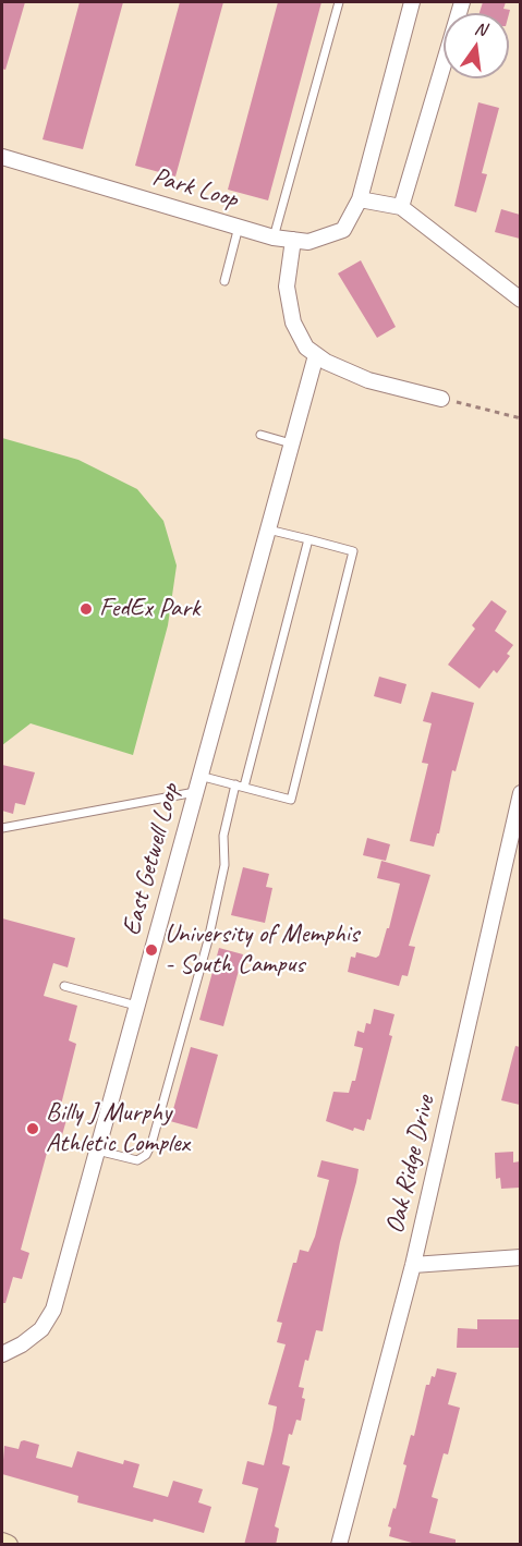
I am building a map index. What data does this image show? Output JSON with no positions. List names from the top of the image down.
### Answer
{
  "streets": {
    "street": ["Park Loop", "East Getwell Loop", "Oak Ridge Drive"]
  },
  "places": ["FedEx Park", "University of Memphis - South Campus", "Billy J Murphy Athletic Complex"],
  "north": "top"
}
